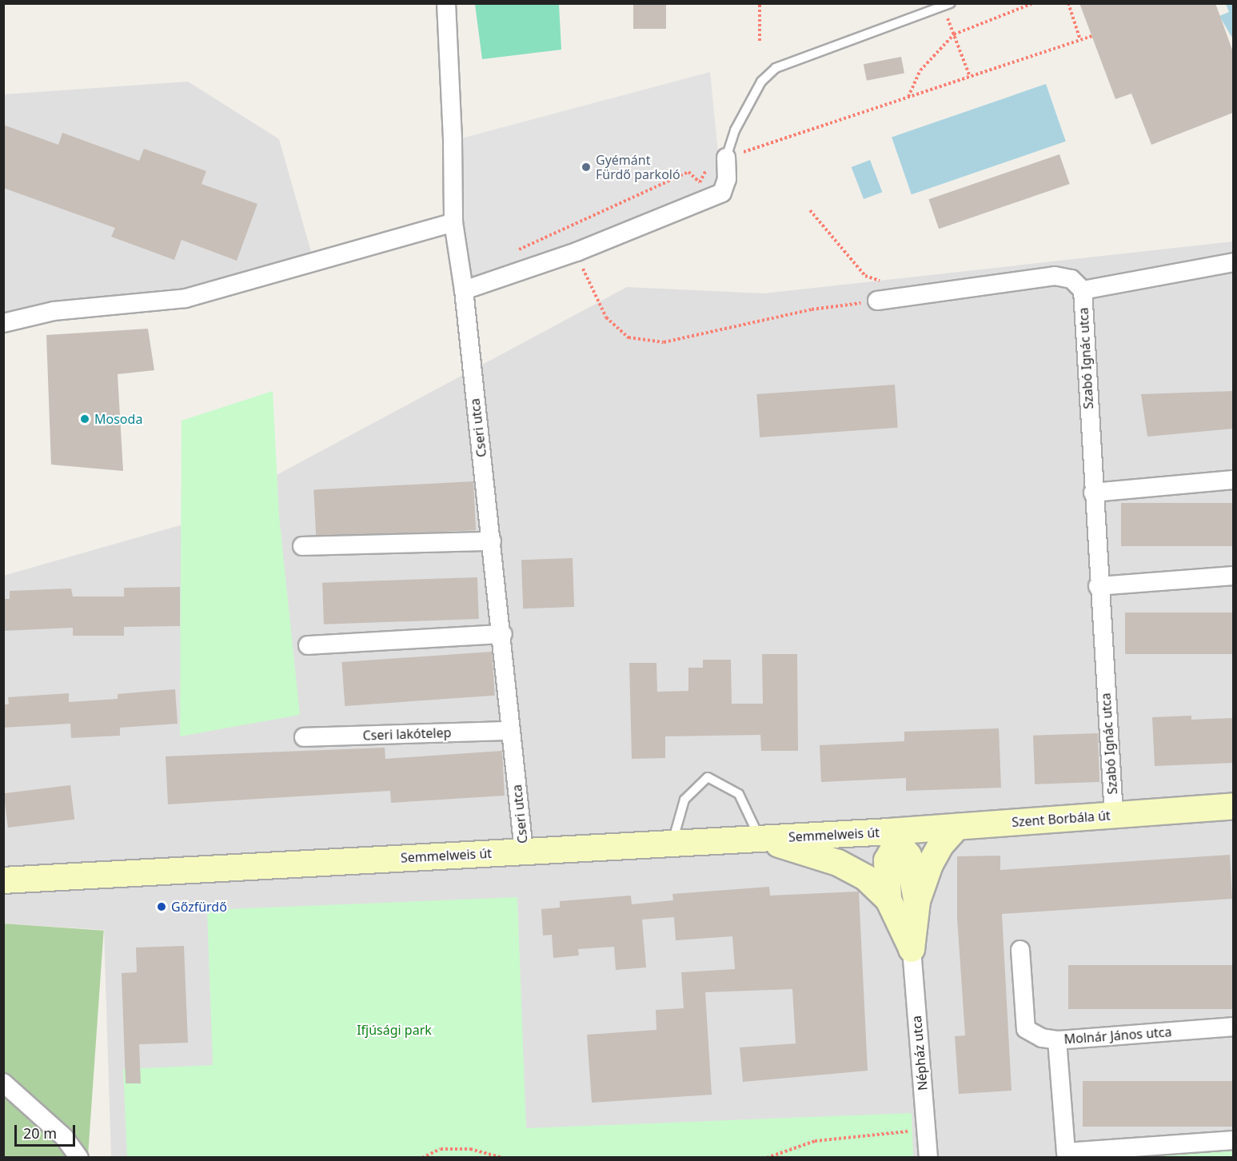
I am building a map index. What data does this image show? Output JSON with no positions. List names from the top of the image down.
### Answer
{
  "streets": {
    "street": [
      "Szabó Ignác utca",
      "Cseri utca",
      "Cseri lakótelep",
      "Szent Borbála út",
      "Semmelweis út",
      "Molnár János utca",
      "Népház utca"
    ]
  },
  "crossings": [
    ["Szabó Ignác utca", "Szent Borbála út"],
    ["Cseri utca", "Cseri lakótelep"],
    ["Cseri utca", "Semmelweis út"],
    ["Szent Borbála út", "Semmelweis út"]
  ],
  "parks": ["Ifjúsági park"],
  "places": ["Gyémánt Fürdő parkoló", "Mosoda", "Gőzfürdő"],
  "scale_bar": "20 m"
}
